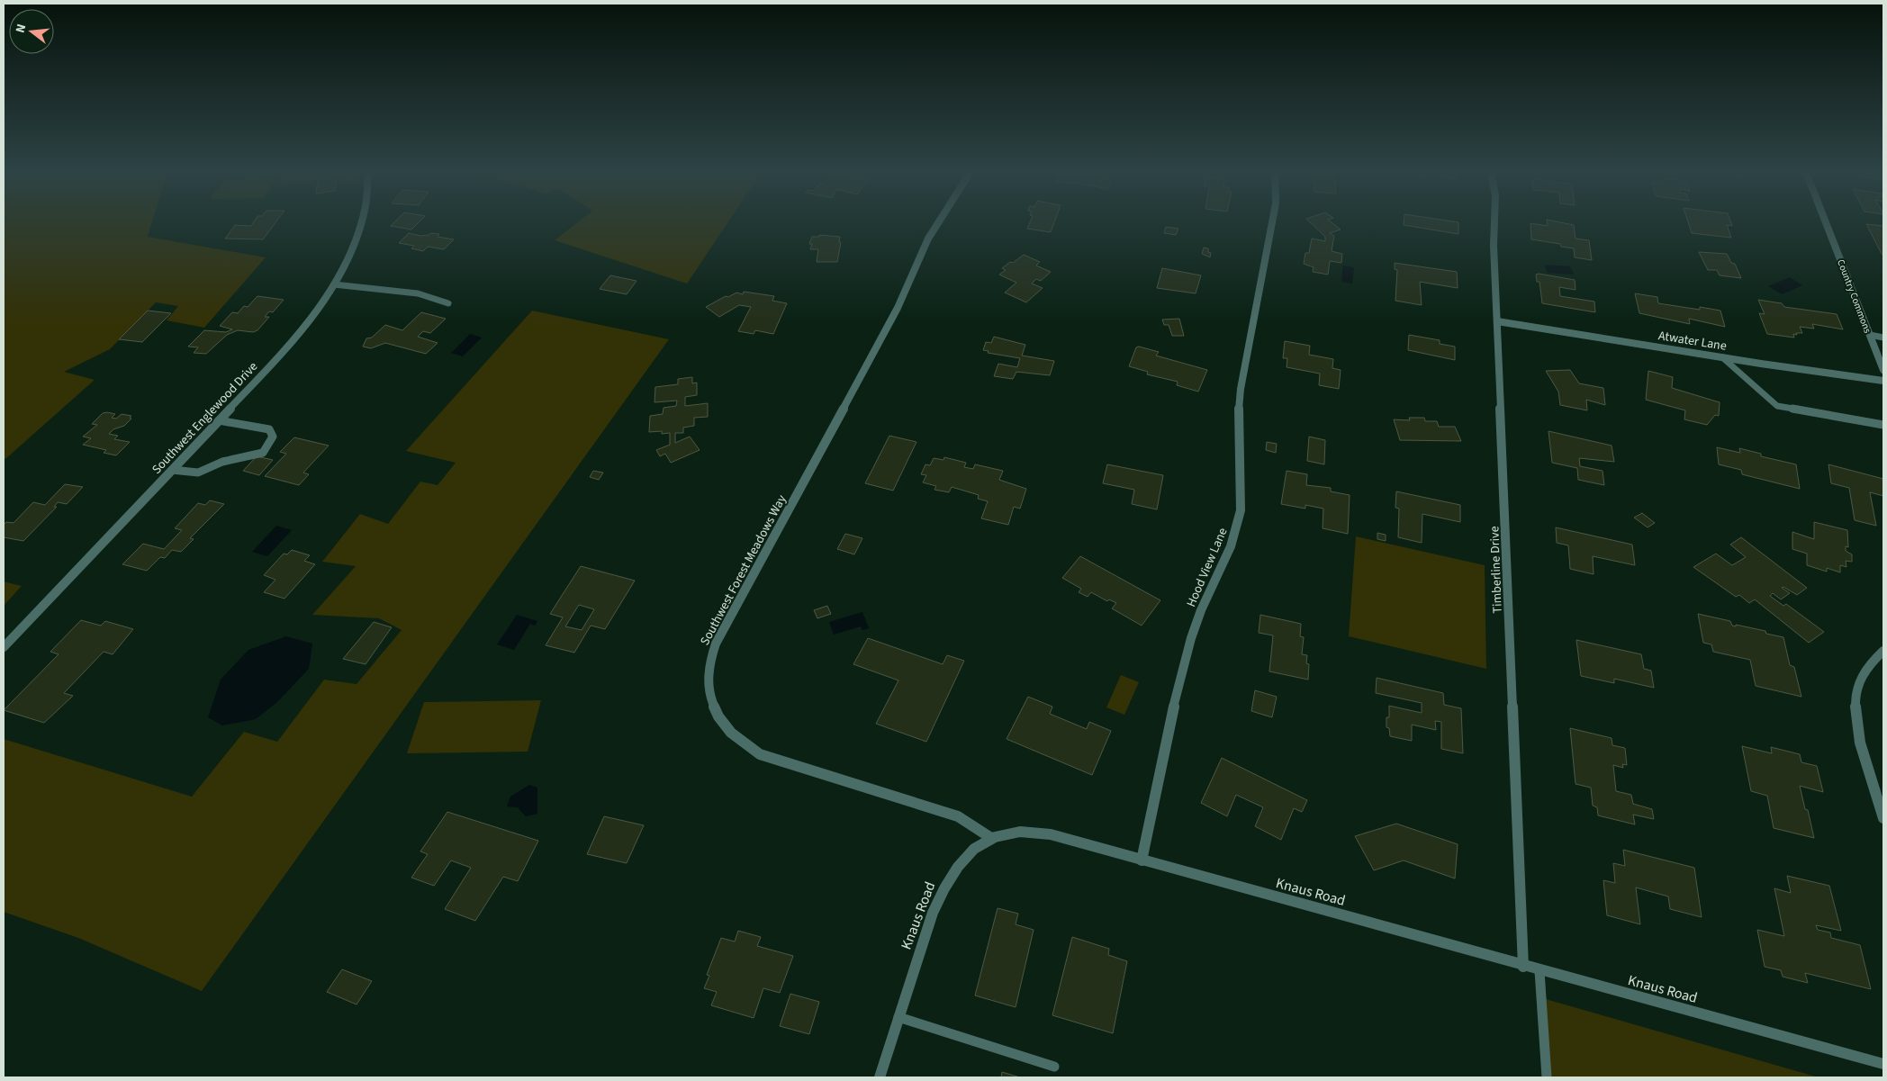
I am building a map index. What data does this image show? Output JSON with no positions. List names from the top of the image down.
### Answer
{
  "streets": {
    "street": [
      "Country Commons",
      "Atwater Lane",
      "Southwest Englewood Drive",
      "Hood View Lane",
      "Southwest Forest Meadows Way",
      "Timberline Drive",
      "Knaus Road"
    ]
  },
  "crossings": [
    ["Atwater Lane", "Timberline Drive"],
    ["Hood View Lane", "Knaus Road"],
    ["Southwest Forest Meadows Way", "Knaus Road"],
    ["Timberline Drive", "Knaus Road"]
  ],
  "north": "left"
}
